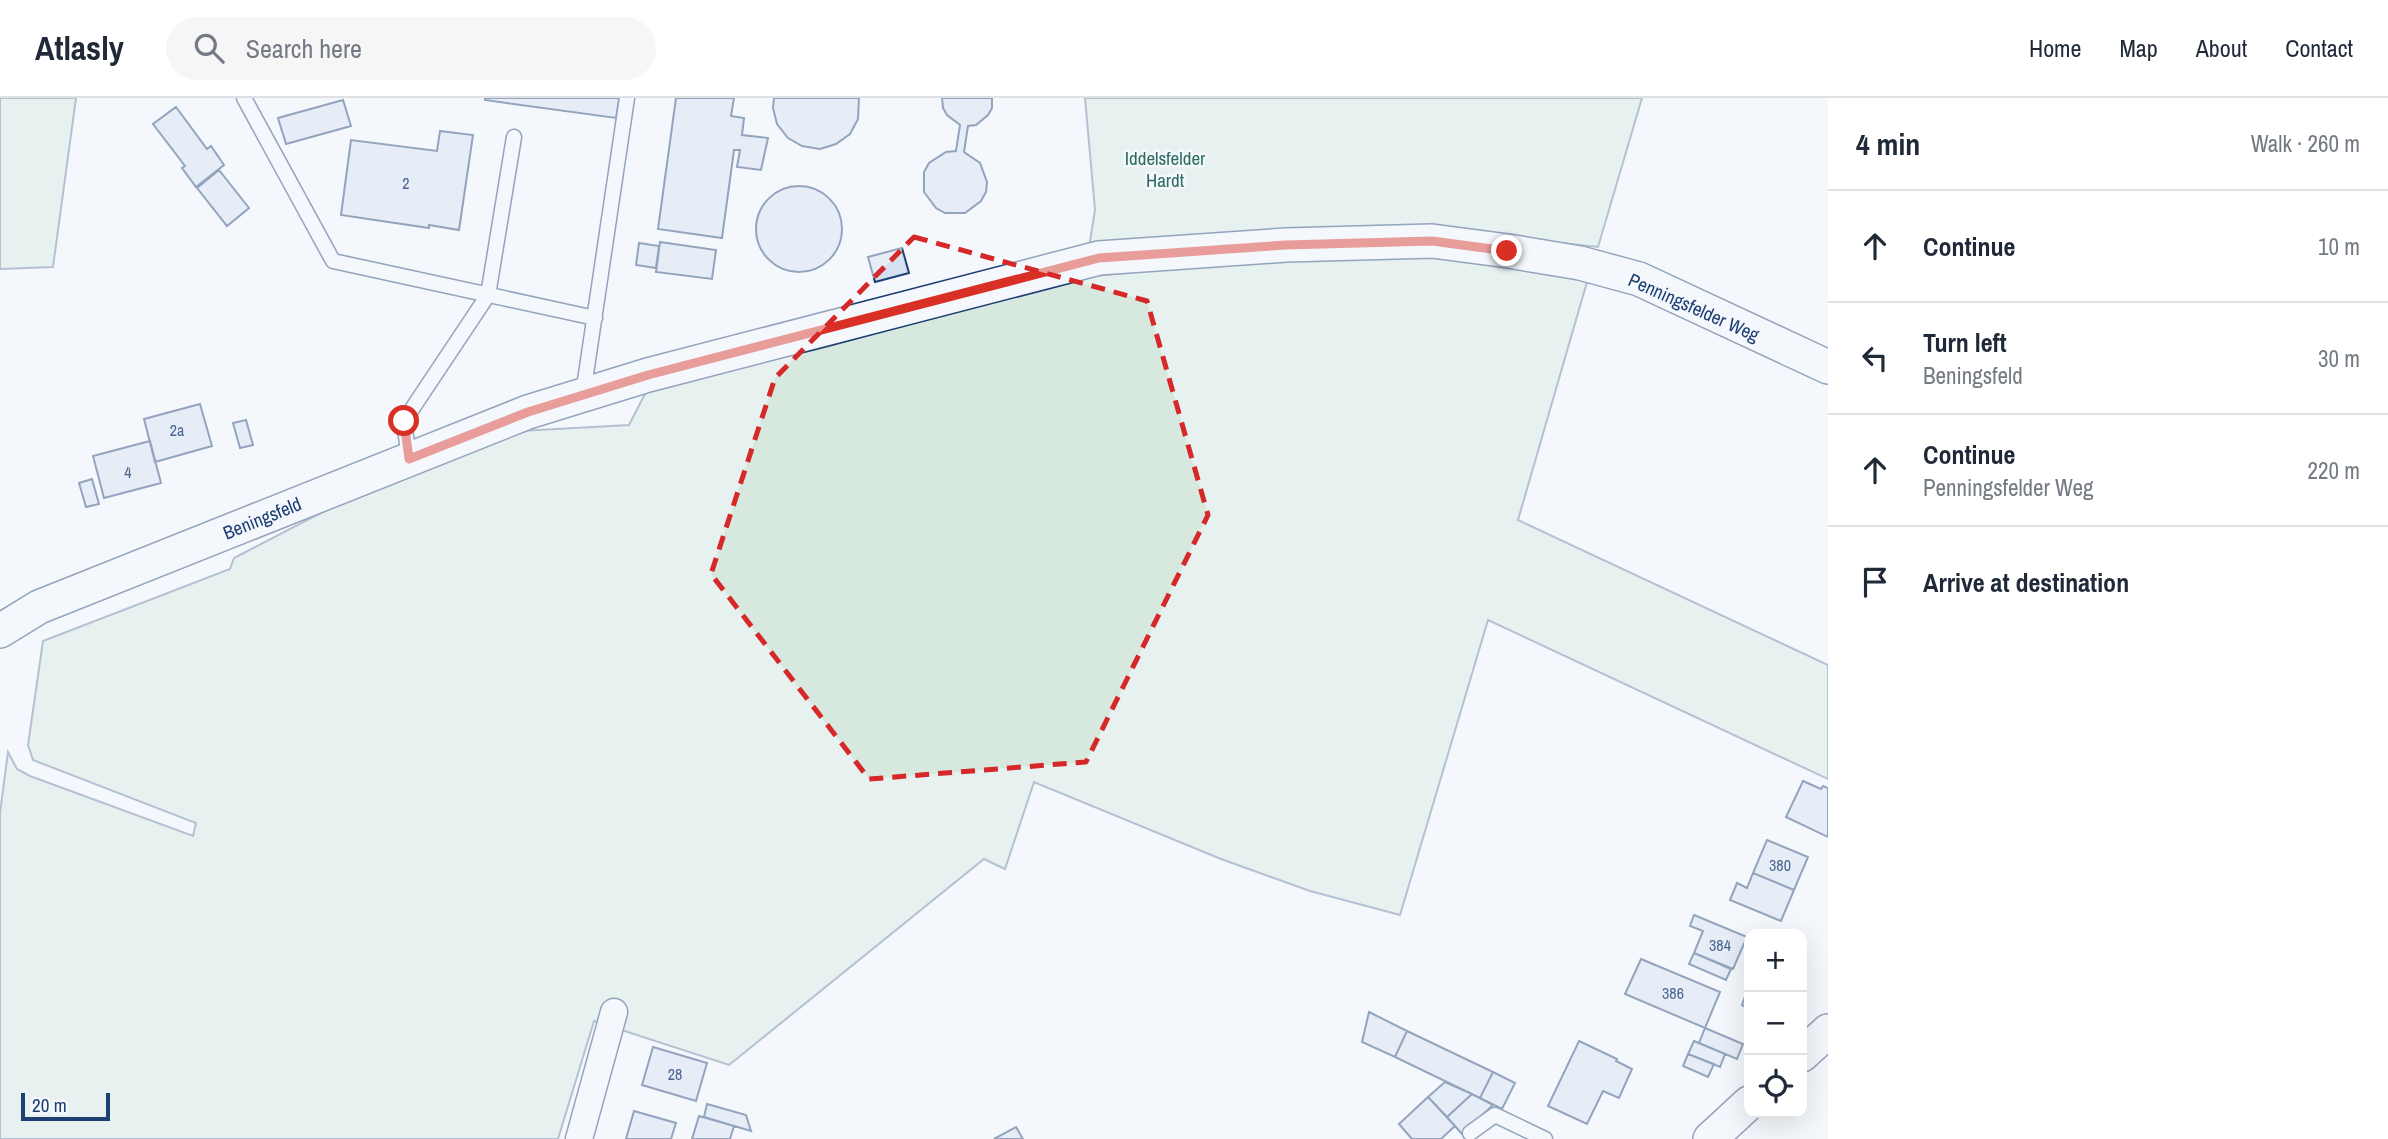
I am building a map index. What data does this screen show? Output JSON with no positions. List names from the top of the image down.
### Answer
{
  "streets": {
    "street": ["Penningsfelder Weg", "Beningsfeld"]
  },
  "crossings": [
    ["Penningsfelder Weg", "Beningsfeld"]
  ],
  "parks": ["Iddelsfelder Hardt"],
  "house_numbers": [
    "2",
    "2a",
    "4",
    "380",
    "384",
    "386",
    "28"
  ],
  "scale_bar": "20 m",
  "page": {
    "header": "Atlasly",
    "search": "Search here",
    "nav": [
      "Home",
      "Map",
      "About",
      "Contact"
    ],
    "heading": ["4 min", "Walk · 260 m"],
    "list": [
      ["Continue", "10 m"],
      ["Turn left", "Beningsfeld", "30 m"],
      ["Continue", "Penningsfelder Weg", "220 m"],
      "Arrive at destination"
    ],
    "map_buttons": ["+", "−"],
    "scale": "20 m"
  }
}
